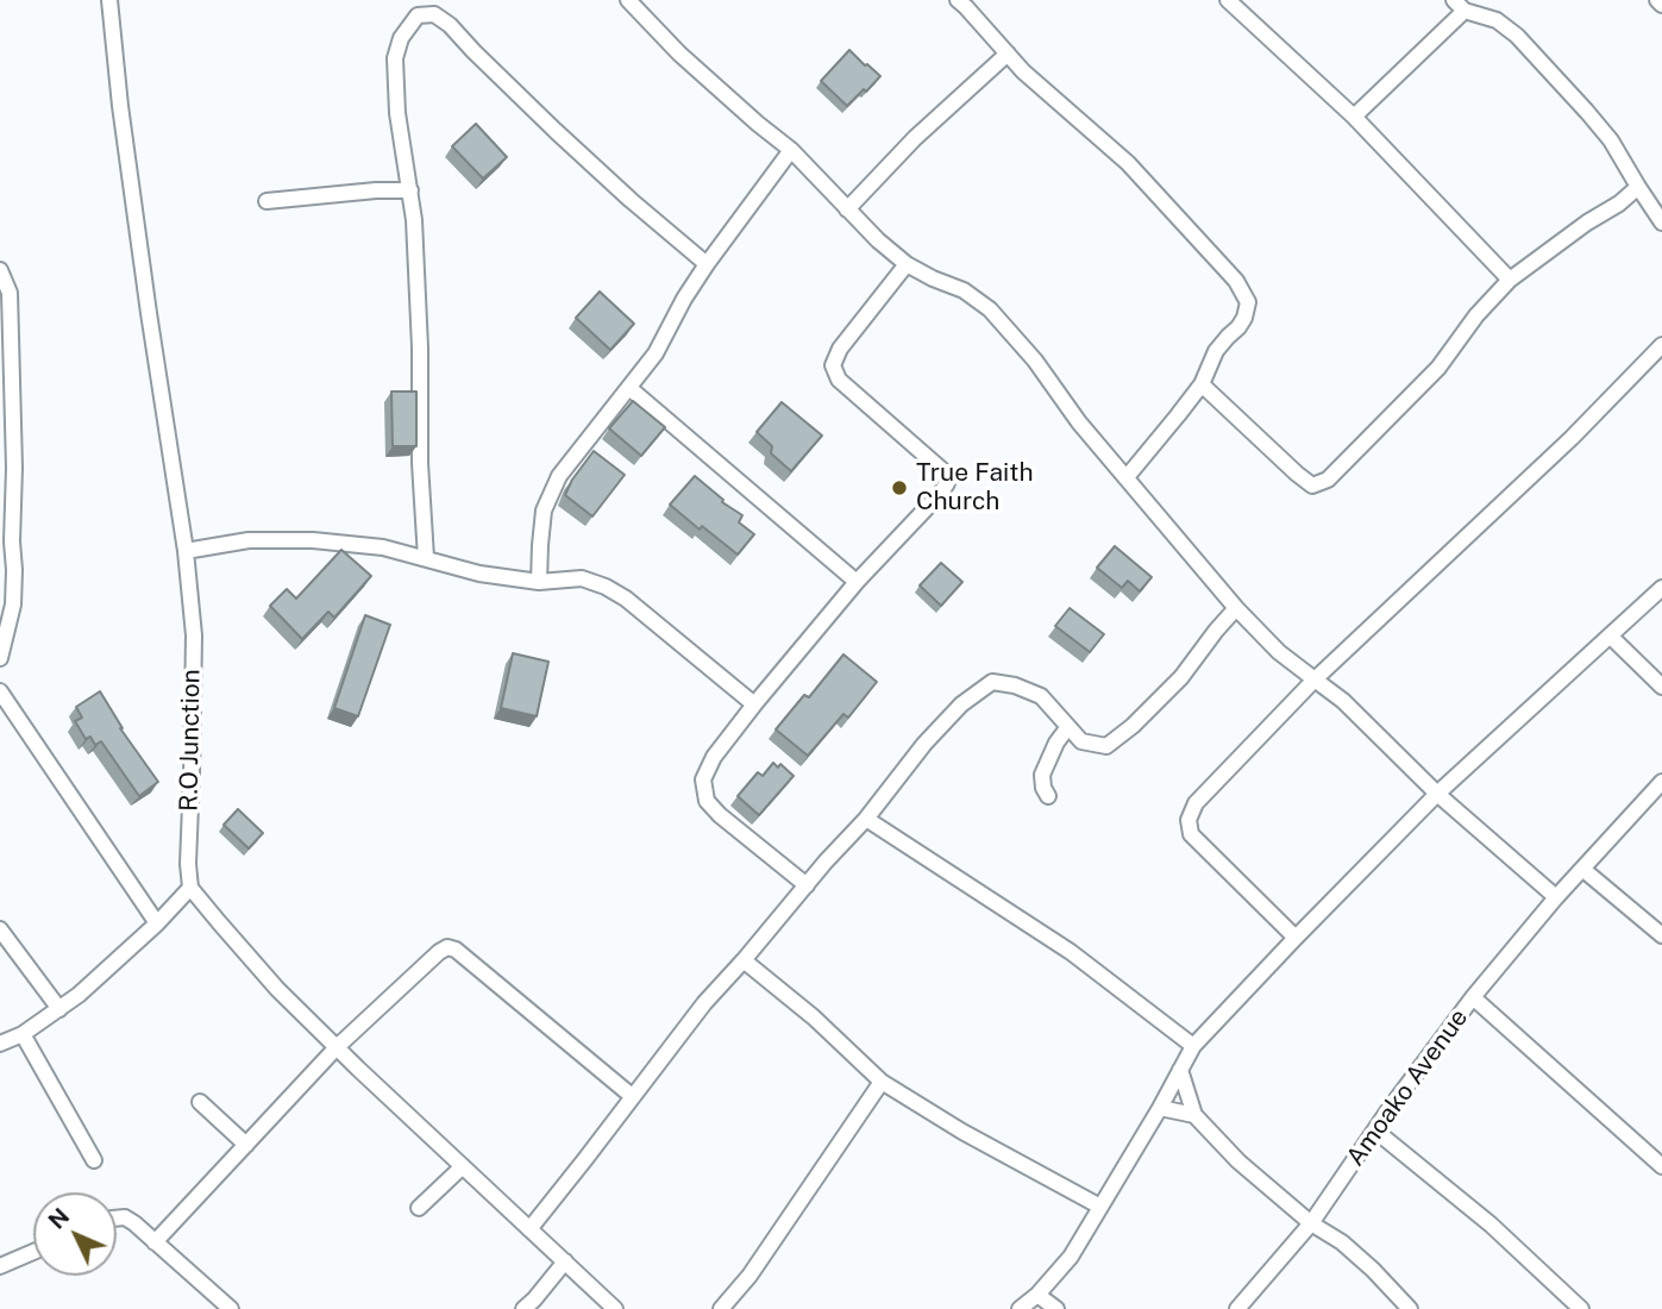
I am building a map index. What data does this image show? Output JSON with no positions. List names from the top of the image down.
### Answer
{
  "streets": {
    "street": ["R.O Junction", "Amoako Avenue"]
  },
  "places": ["True Faith Church"],
  "north": "top left"
}
